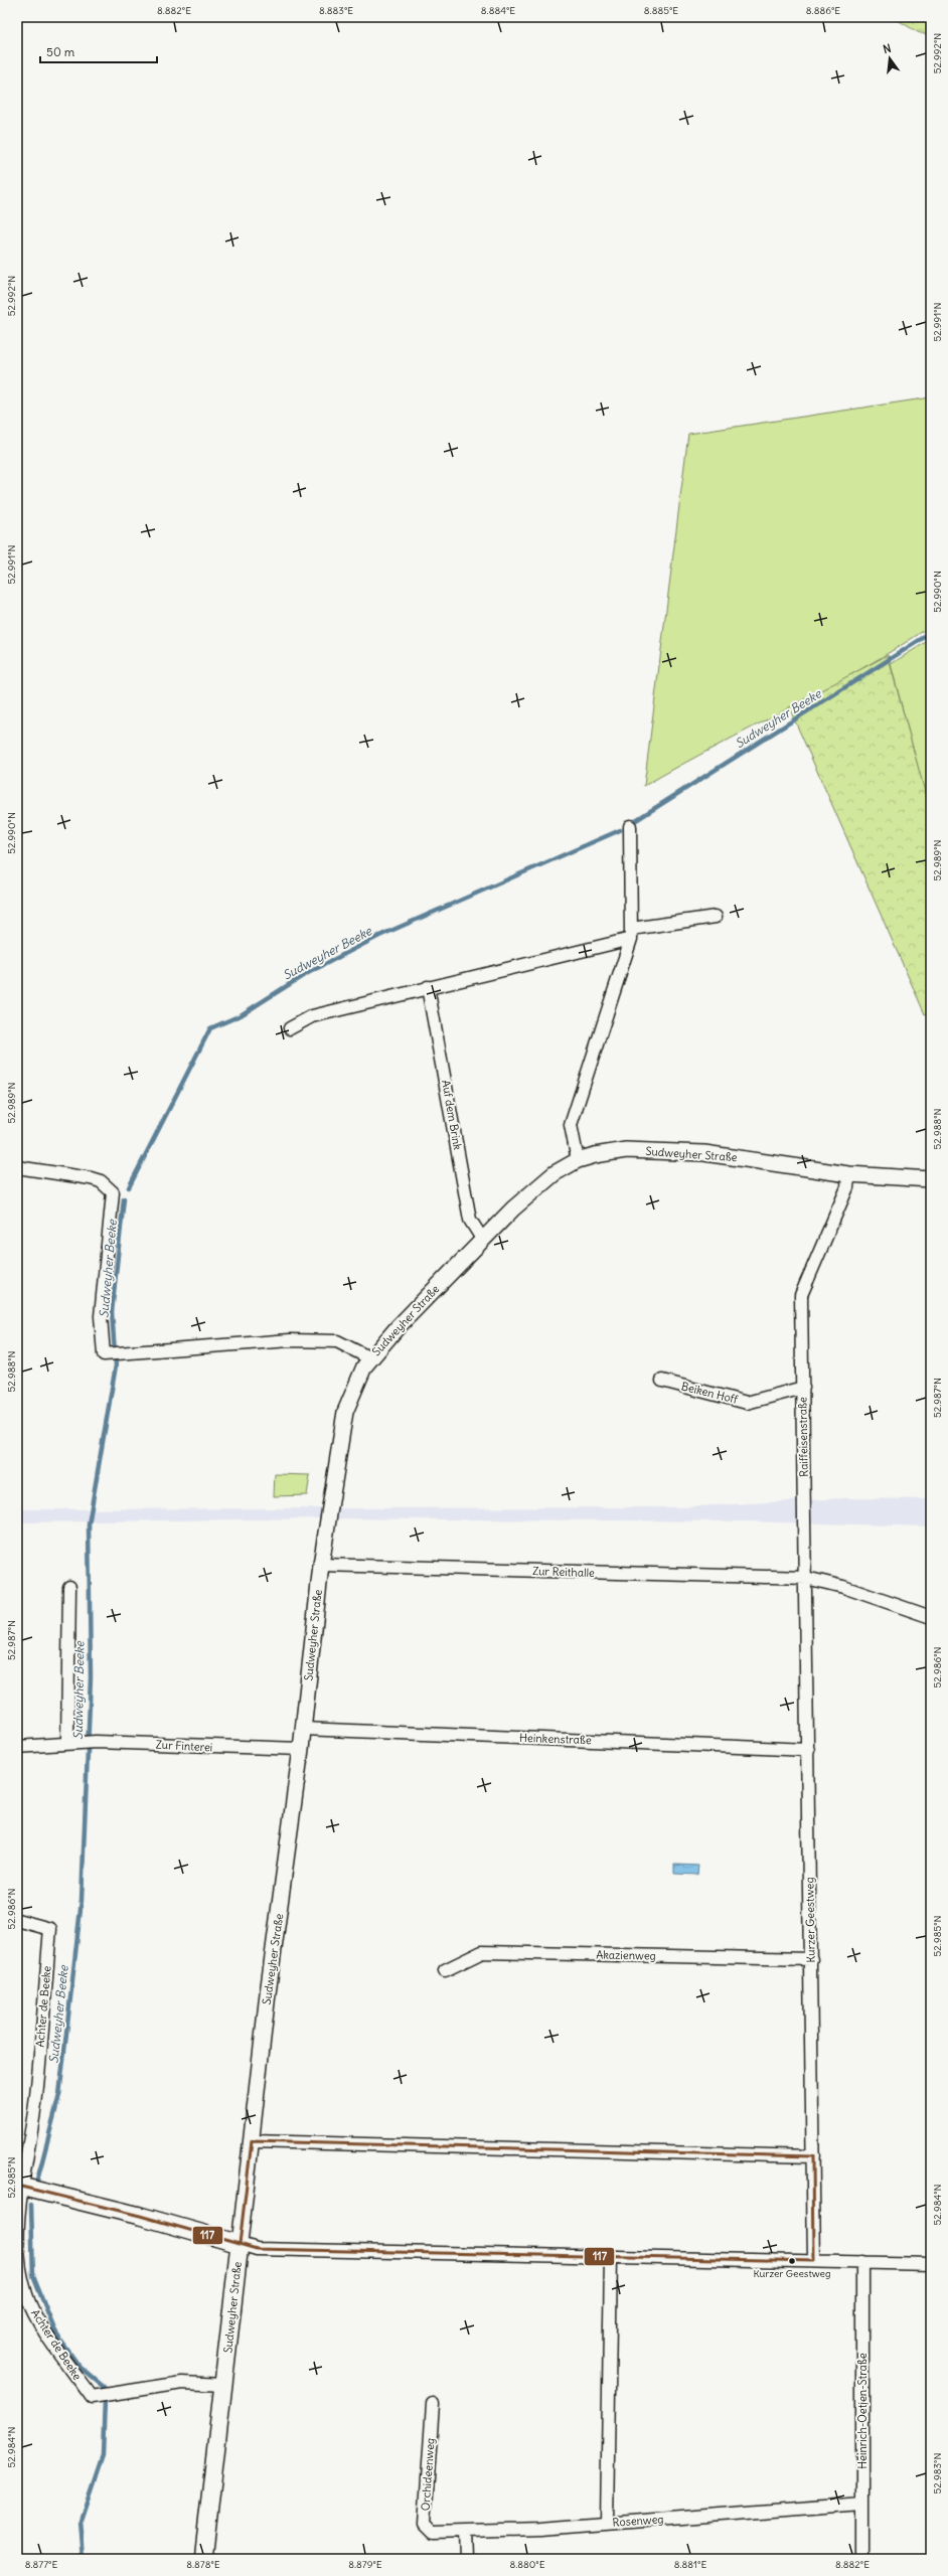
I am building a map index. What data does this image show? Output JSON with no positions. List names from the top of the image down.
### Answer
{
  "streets": {
    "main road": ["Sudweyher Straße"],
    "street": [
      "Auf dem Brink",
      "Beiken Hoff",
      "Raiffeisenstraße",
      "Zur Reithalle",
      "Heinkenstraße",
      "Zur Finterei",
      "Kurzer Geestweg",
      "Akazienweg",
      "Achter de Beeke",
      "Heinrich-Oetjen-Straße",
      "Orchideenweg",
      "Rosenweg"
    ]
  },
  "crossings": [
    ["Auf dem Brink", "Sudweyher Straße"],
    ["Sudweyher Straße", "Raiffeisenstraße"],
    ["Sudweyher Straße", "Zur Reithalle"],
    ["Sudweyher Straße", "Heinkenstraße"],
    ["Sudweyher Straße", "Zur Finterei"],
    ["Sudweyher Straße", "Achter de Beeke"],
    ["Beiken Hoff", "Raiffeisenstraße"],
    ["Raiffeisenstraße", "Zur Reithalle"],
    ["Raiffeisenstraße", "Kurzer Geestweg"],
    ["Zur Reithalle", "Kurzer Geestweg"],
    ["Heinkenstraße", "Kurzer Geestweg"],
    ["Kurzer Geestweg", "Akazienweg"],
    ["Heinrich-Oetjen-Straße", "Rosenweg"],
    ["Orchideenweg", "Rosenweg"]
  ],
  "water": ["Sudweyher Beeke"],
  "places": ["Kurzer Geestweg"],
  "lines": ["transit line 117"],
  "scale_bar": "50 m",
  "north": "top",
  "coordinates": [
    "8.882°E",
    "8.883°E",
    "8.884°E",
    "8.885°E",
    "8.886°E",
    "52.992°N",
    "52.991°N",
    "52.990°N",
    "52.989°N",
    "52.988°N",
    "52.987°N",
    "52.986°N",
    "52.985°N",
    "52.984°N",
    "52.983°N",
    "8.877°E",
    "8.878°E",
    "8.879°E",
    "8.880°E",
    "8.881°E"
  ]
}
